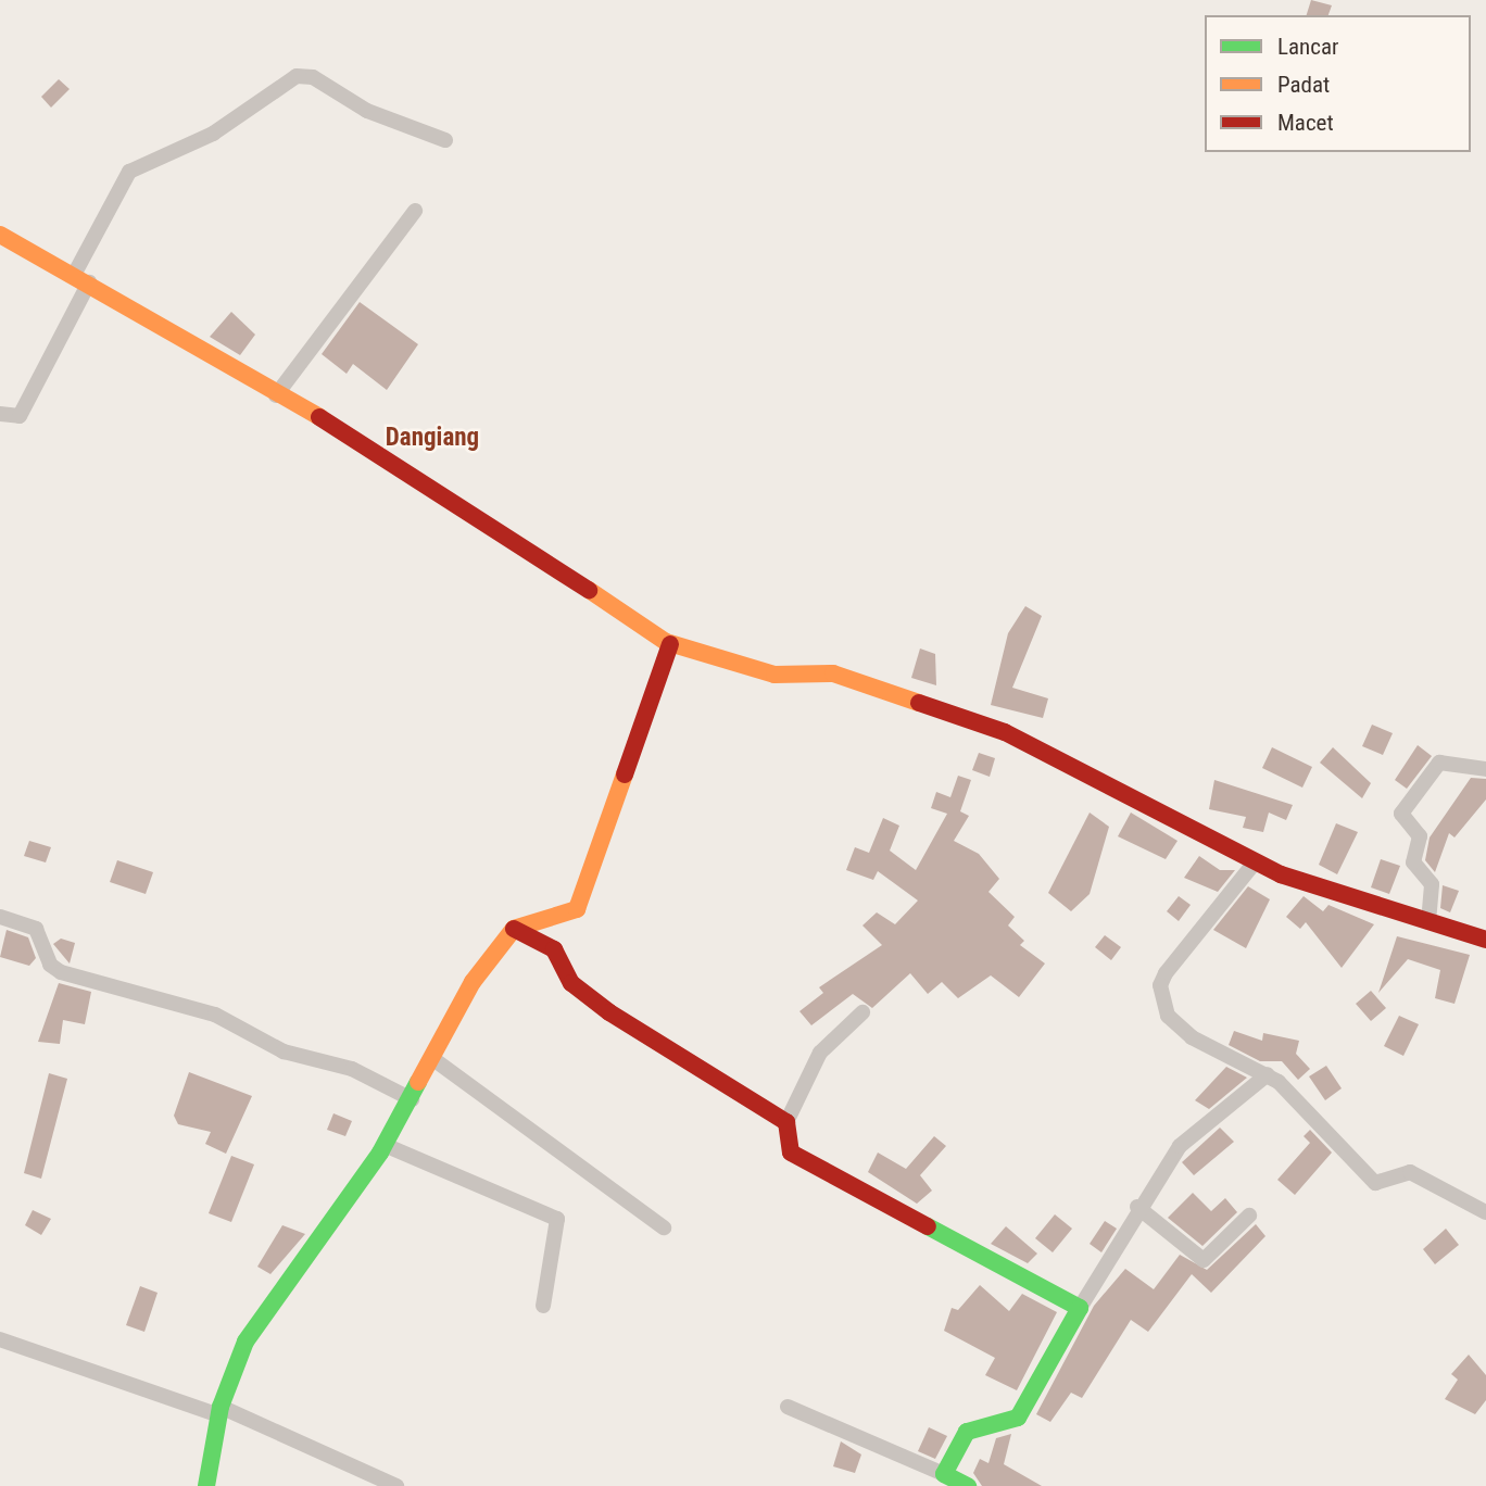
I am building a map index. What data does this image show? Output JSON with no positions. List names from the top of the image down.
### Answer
{
  "districts": ["Dangiang"],
  "legend": ["Lancar", "Padat", "Macet"]
}
